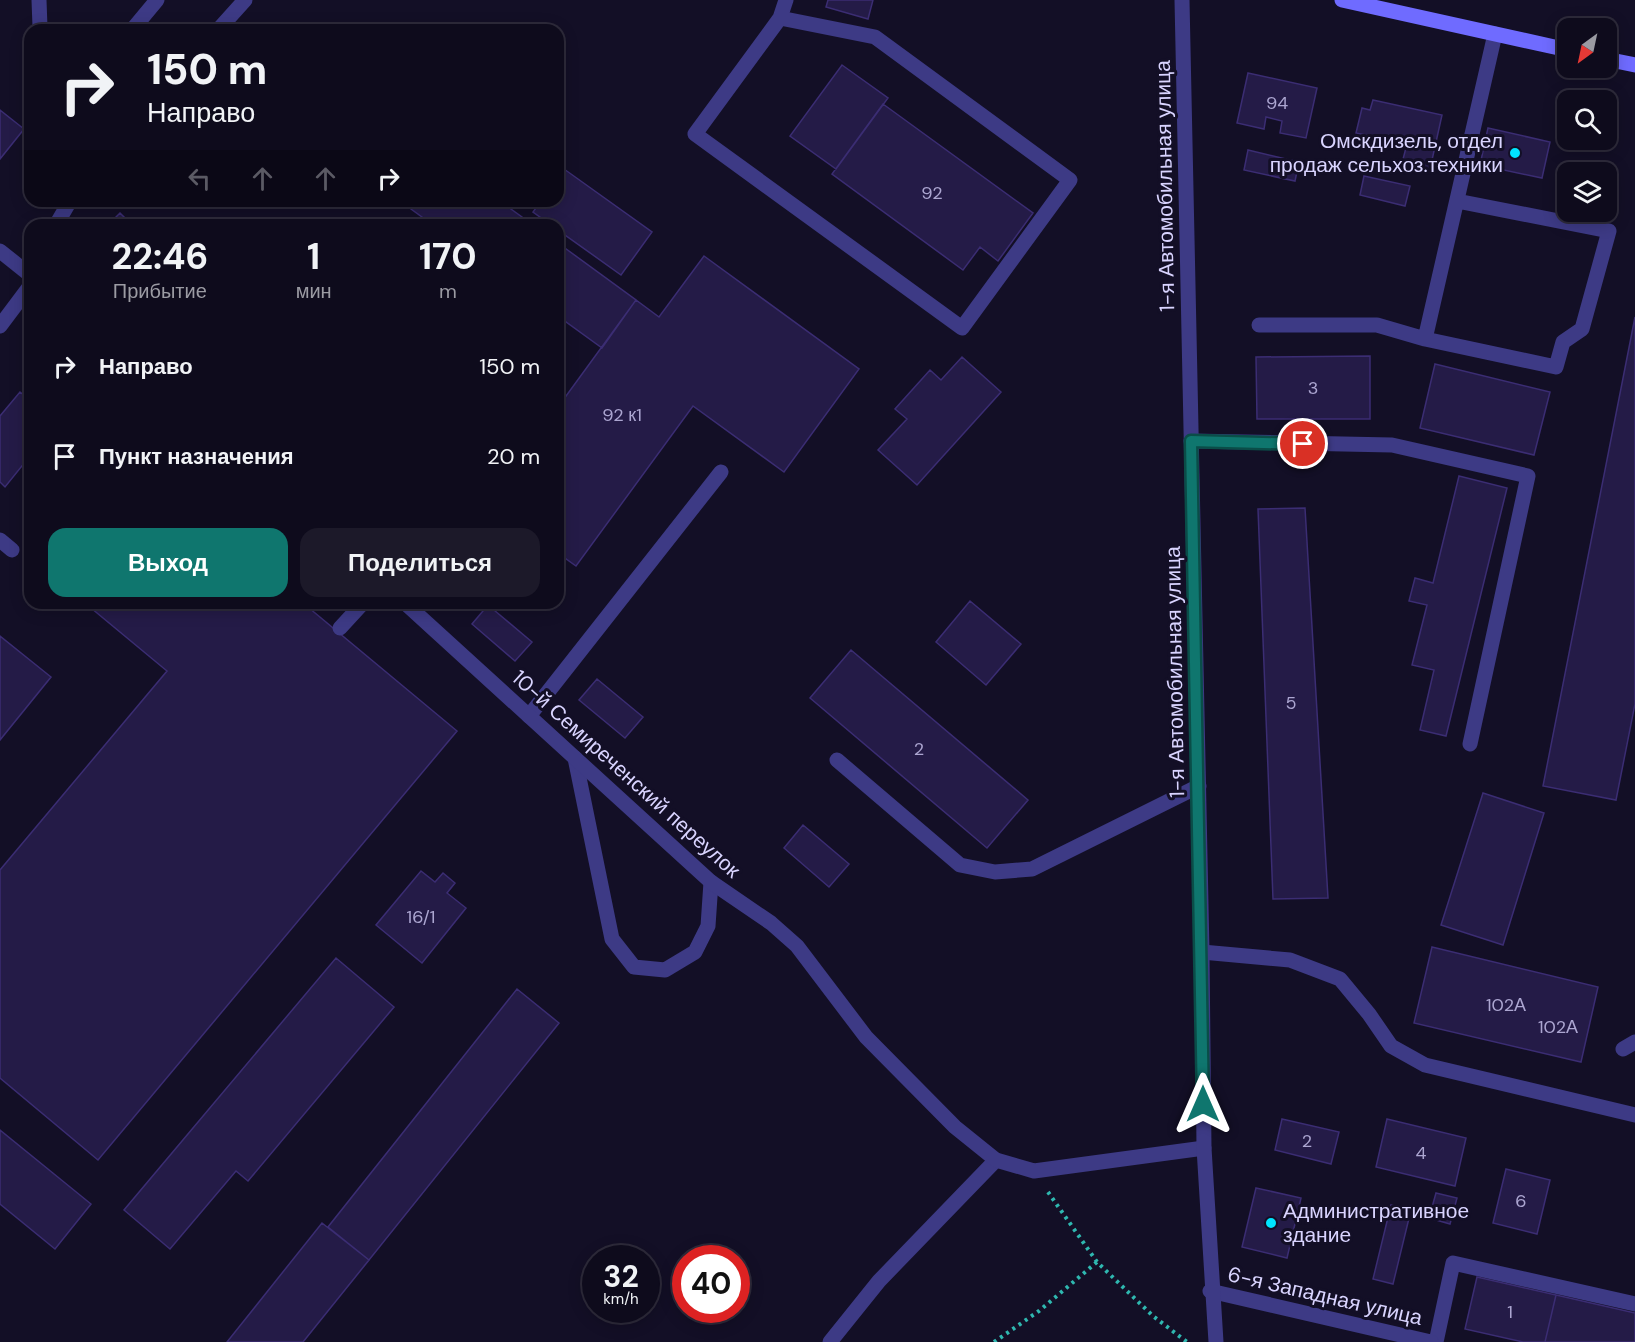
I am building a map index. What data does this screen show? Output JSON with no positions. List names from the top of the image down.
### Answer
{
  "streets": {
    "street": ["1-я Автомобильная улица", "10-й Семиреченский переулок", "6-я Западная улица"]
  },
  "crossings": [
    ["1-я Автомобильная улица", "10-й Семиреченский переулок"],
    ["1-я Автомобильная улица", "6-я Западная улица"]
  ],
  "places": ["Омскдизель, отдел продаж сельхоз.техники", "Административное здание"],
  "house_numbers": [
    "94",
    "92",
    "3",
    "92 к1",
    "5",
    "2",
    "16/1",
    "102А",
    "102А",
    "2",
    "4",
    "6",
    "1"
  ],
  "north": "bottom left",
  "page": {
    "turn": ["150 m", "Направо"],
    "eta": [
      "22:46",
      "Прибытие",
      "1",
      "мин",
      "170",
      "m"
    ],
    "list": [
      {
        "name": "Направо",
        "value": "150 m"
      },
      {
        "name": "Пункт назначения",
        "value": "20 m"
      }
    ],
    "buttons": ["Выход", "Поделиться"],
    "speed": "32 km/h",
    "limit": "40"
  }
}
